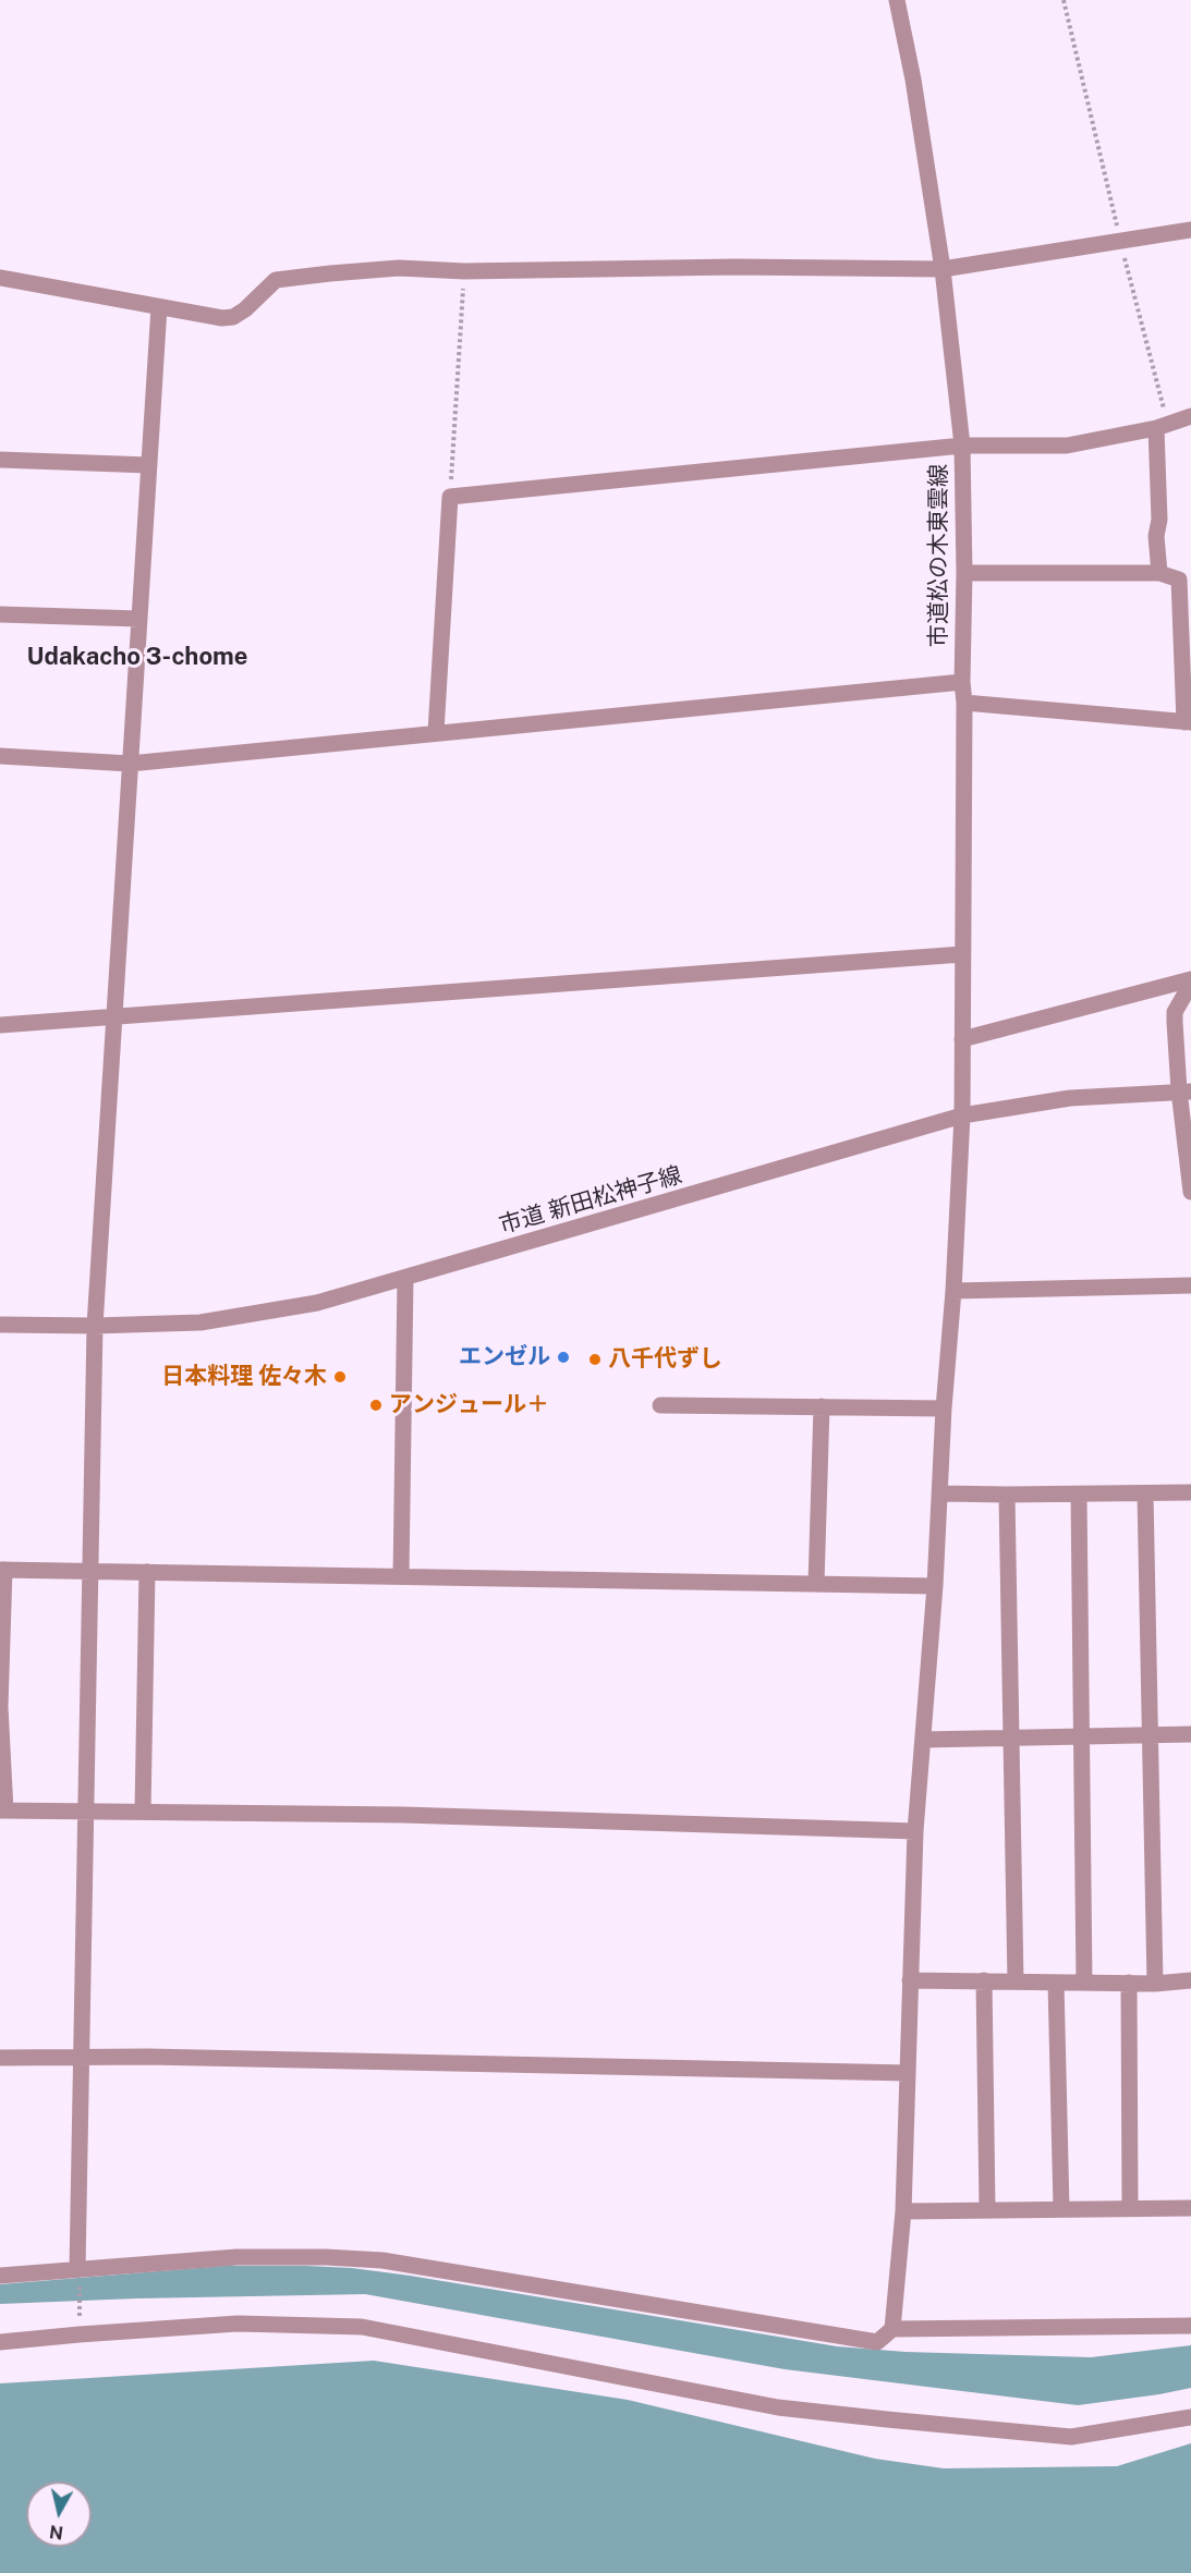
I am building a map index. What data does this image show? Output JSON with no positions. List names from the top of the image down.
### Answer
{
  "streets": {
    "street": ["市道松の木東雲線", "市道 新田松神子線"]
  },
  "crossings": [
    ["市道松の木東雲線", "市道 新田松神子線"]
  ],
  "districts": ["Udakacho 3-chome"],
  "places": [
    "エンゼル",
    "八千代ずし",
    "日本料理 佐々木",
    "アンジュール＋"
  ],
  "north": "bottom"
}
